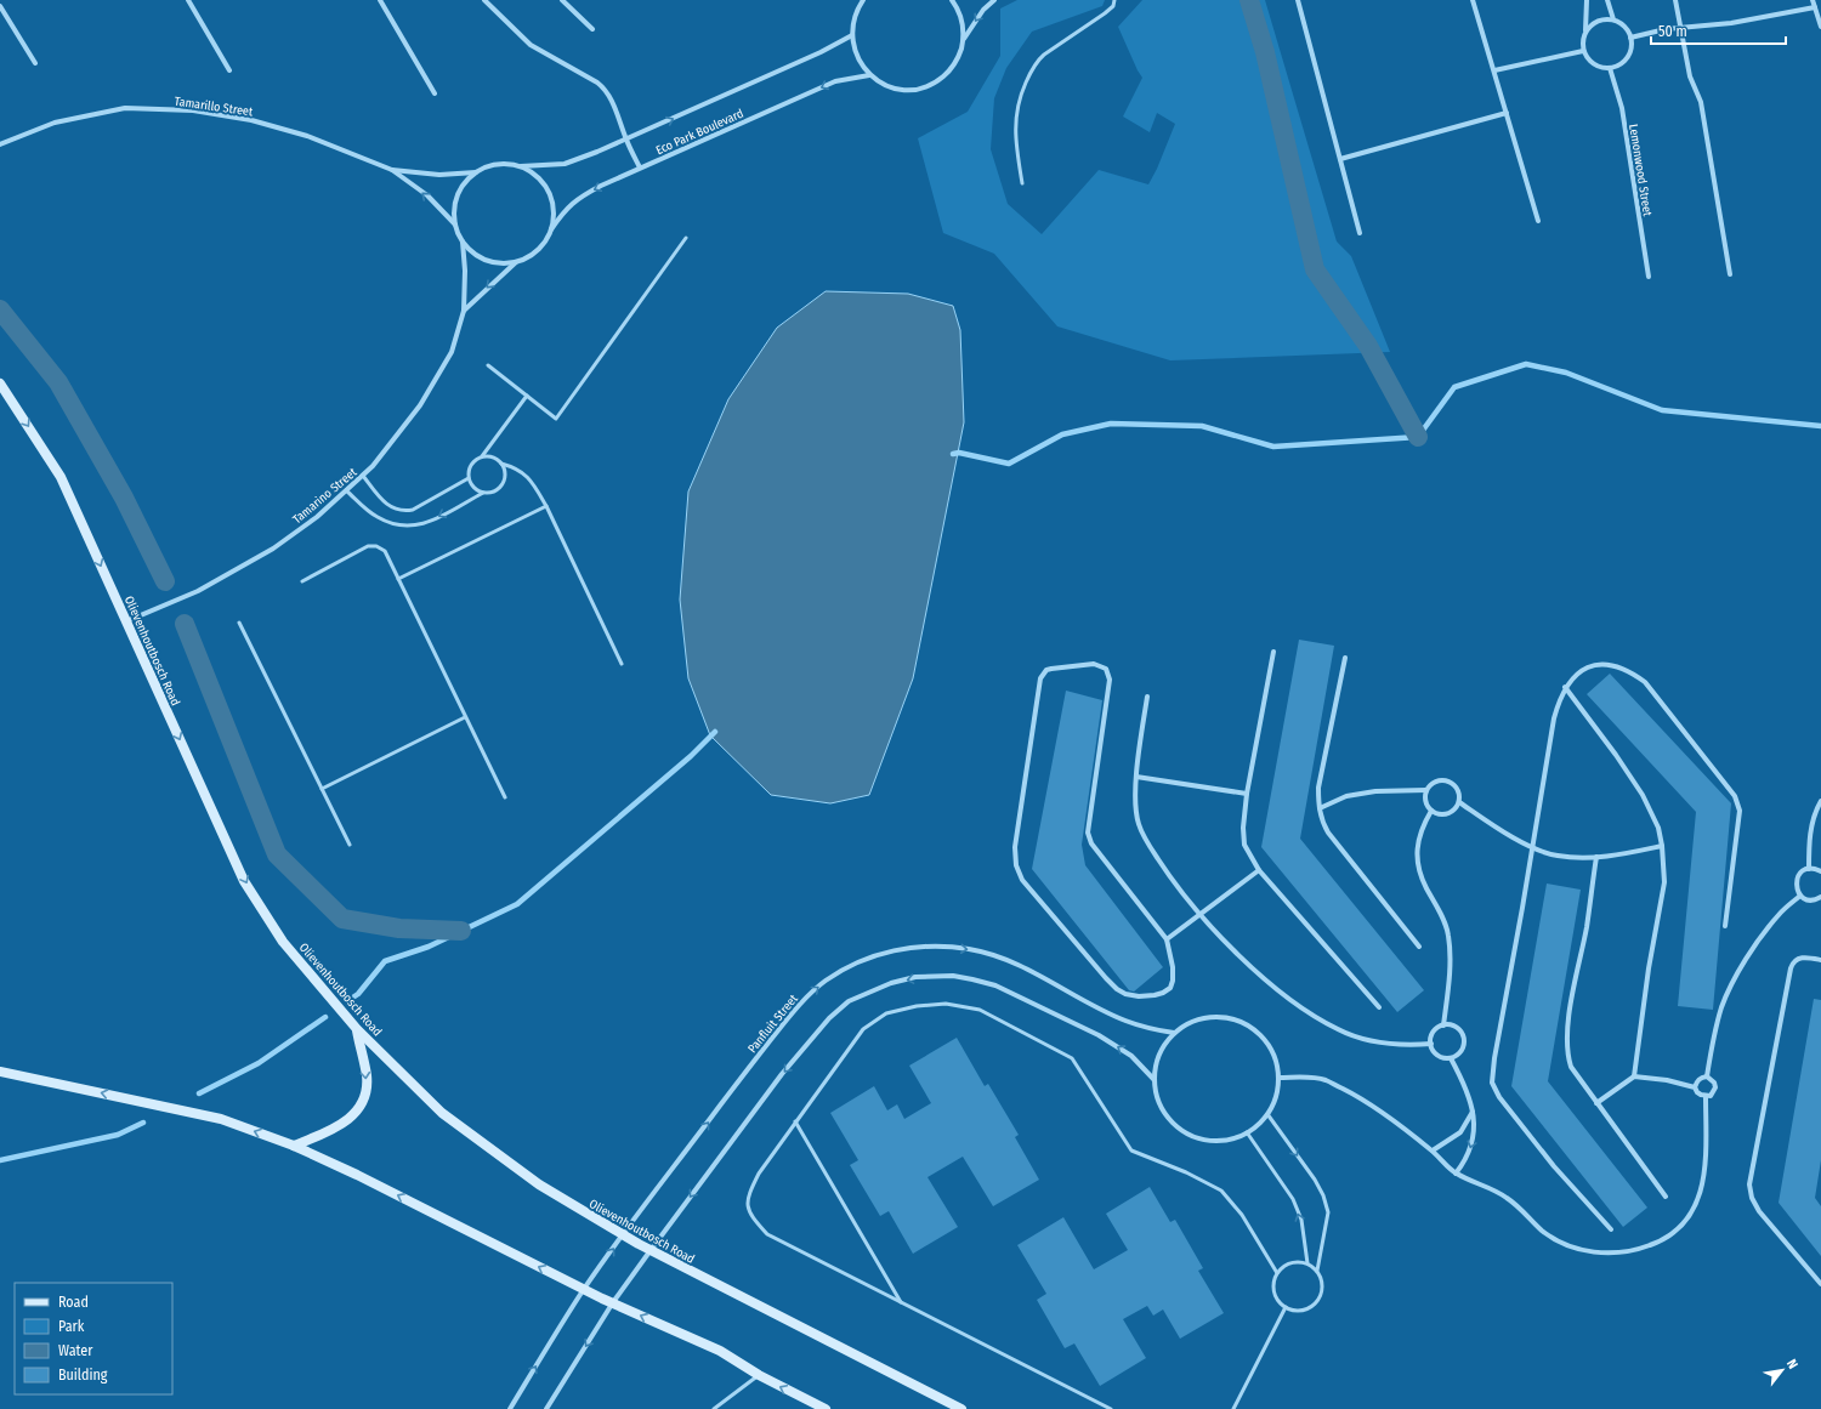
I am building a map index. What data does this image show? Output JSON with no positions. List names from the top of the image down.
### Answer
{
  "streets": {
    "main road": ["Olievenhoutbosch Road"],
    "street": [
      "Tamarillo Street",
      "Eco Park Boulevard",
      "Lemonwood Street",
      "Tamarino Street",
      "Panfluit Street"
    ]
  },
  "crossings": [
    ["Tamarillo Street", "Eco Park Boulevard"],
    ["Tamarillo Street", "Tamarino Street"],
    ["Eco Park Boulevard", "Tamarino Street"],
    ["Tamarino Street", "Olievenhoutbosch Road"],
    ["Olievenhoutbosch Road", "Panfluit Street"]
  ],
  "one_way": ["Olievenhoutbosch Road", "Panfluit Street"],
  "legend": [
    "Road",
    "Park",
    "Water",
    "Building"
  ],
  "scale_bar": "50 m",
  "north": "top right"
}
